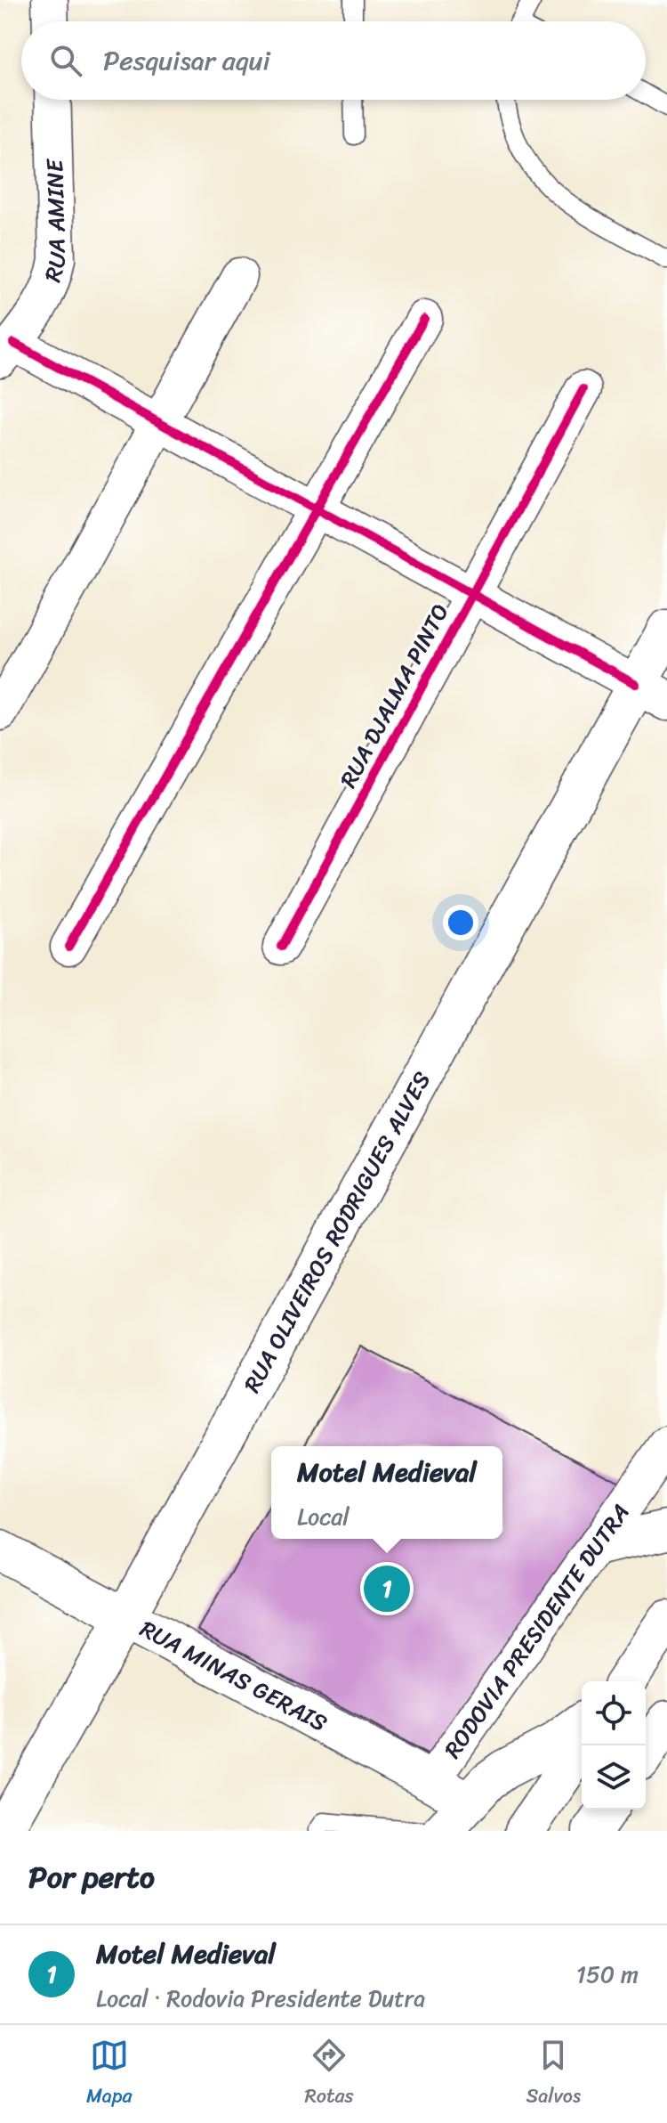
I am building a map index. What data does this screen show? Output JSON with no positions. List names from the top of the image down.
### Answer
{
  "streets": {
    "main road": ["RUA OLIVEIROS RODRIGUES ALVES", "RUA MINAS GERAIS"],
    "street": ["RUA AMINE", "RUA DJALMA PINTO", "RODOVIA PRESIDENTE DUTRA"]
  },
  "crossings": [
    ["RUA OLIVEIROS RODRIGUES ALVES", "RUA MINAS GERAIS"],
    ["RODOVIA PRESIDENTE DUTRA", "RUA MINAS GERAIS"]
  ],
  "page": {
    "search": "Pesquisar aqui",
    "popup": ["Motel Medieval", "Local"],
    "pins": "1",
    "heading": "Por perto",
    "list": [
      {
        "mark": "1",
        "name": "Motel Medieval",
        "note": "Local · Rodovia Presidente Dutra",
        "value": "150 m"
      }
    ],
    "nav": ["Mapa", "Rotas", "Salvos"]
  }
}
